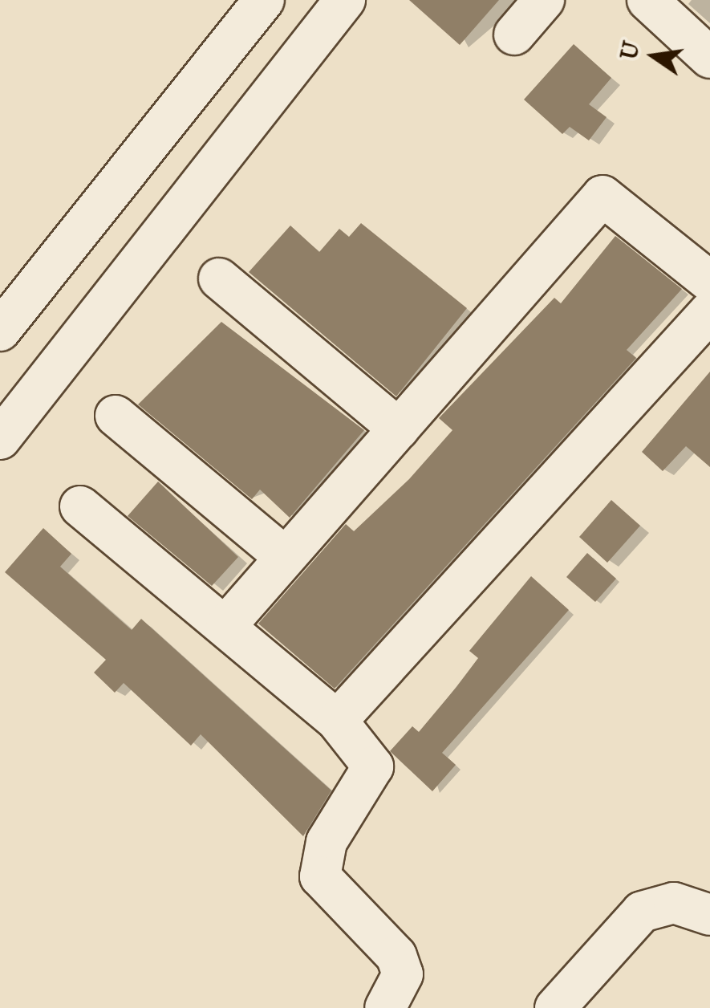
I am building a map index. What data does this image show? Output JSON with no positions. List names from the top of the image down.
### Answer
{
  "north": "left"
}
